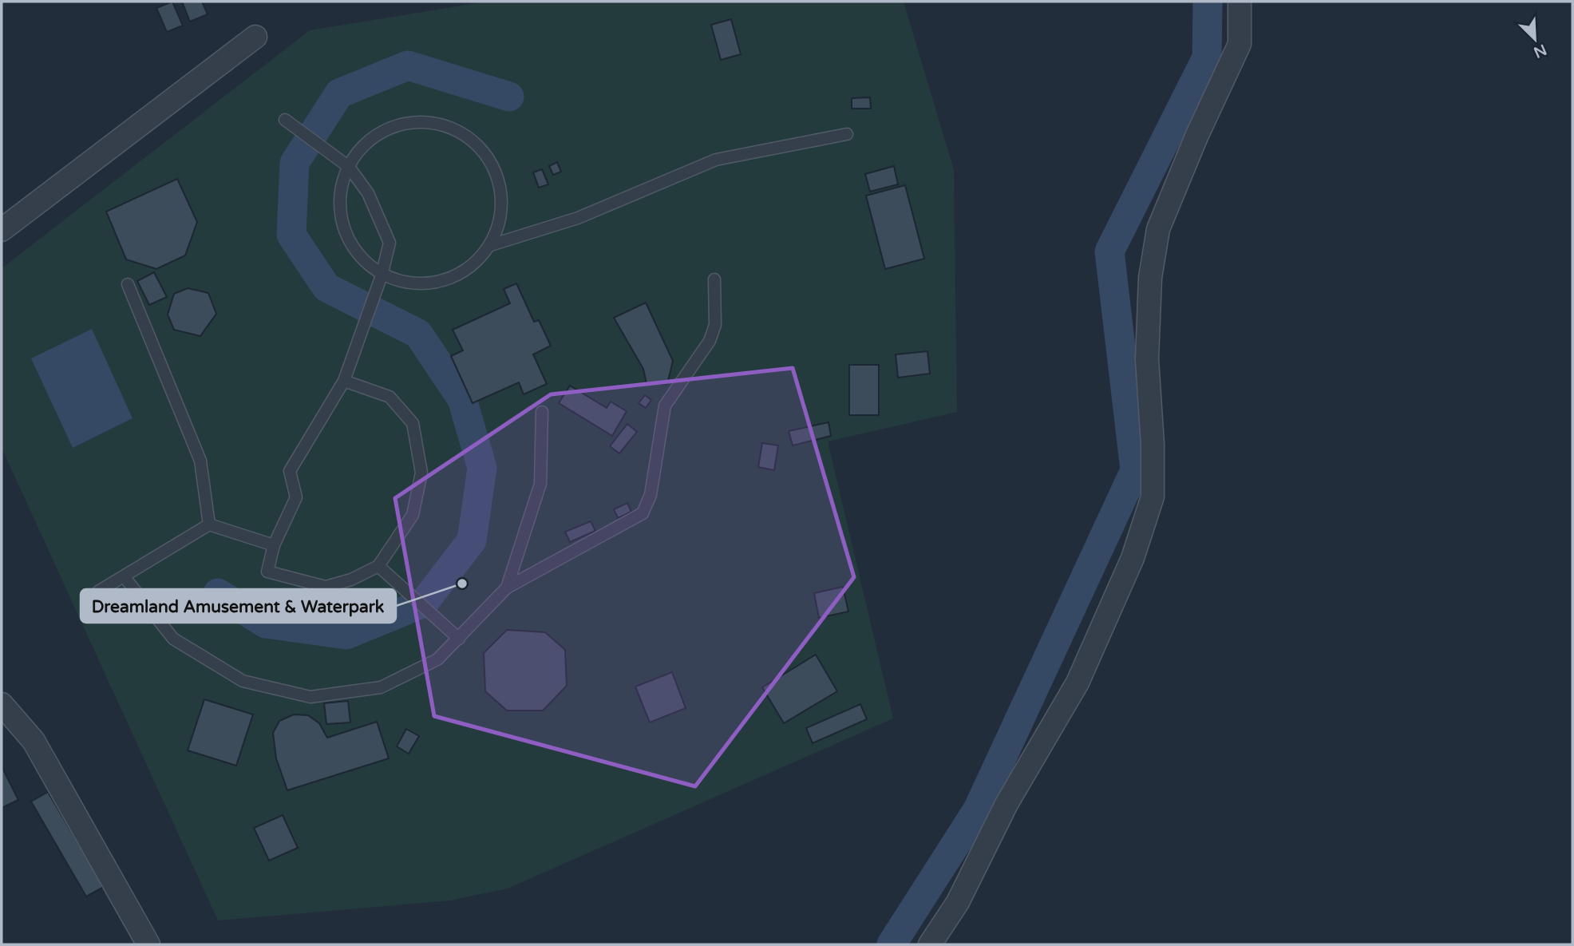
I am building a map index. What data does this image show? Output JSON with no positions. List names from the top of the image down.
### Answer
{
  "places": ["Dreamland Amusement & Waterpark"],
  "north": "bottom right"
}
